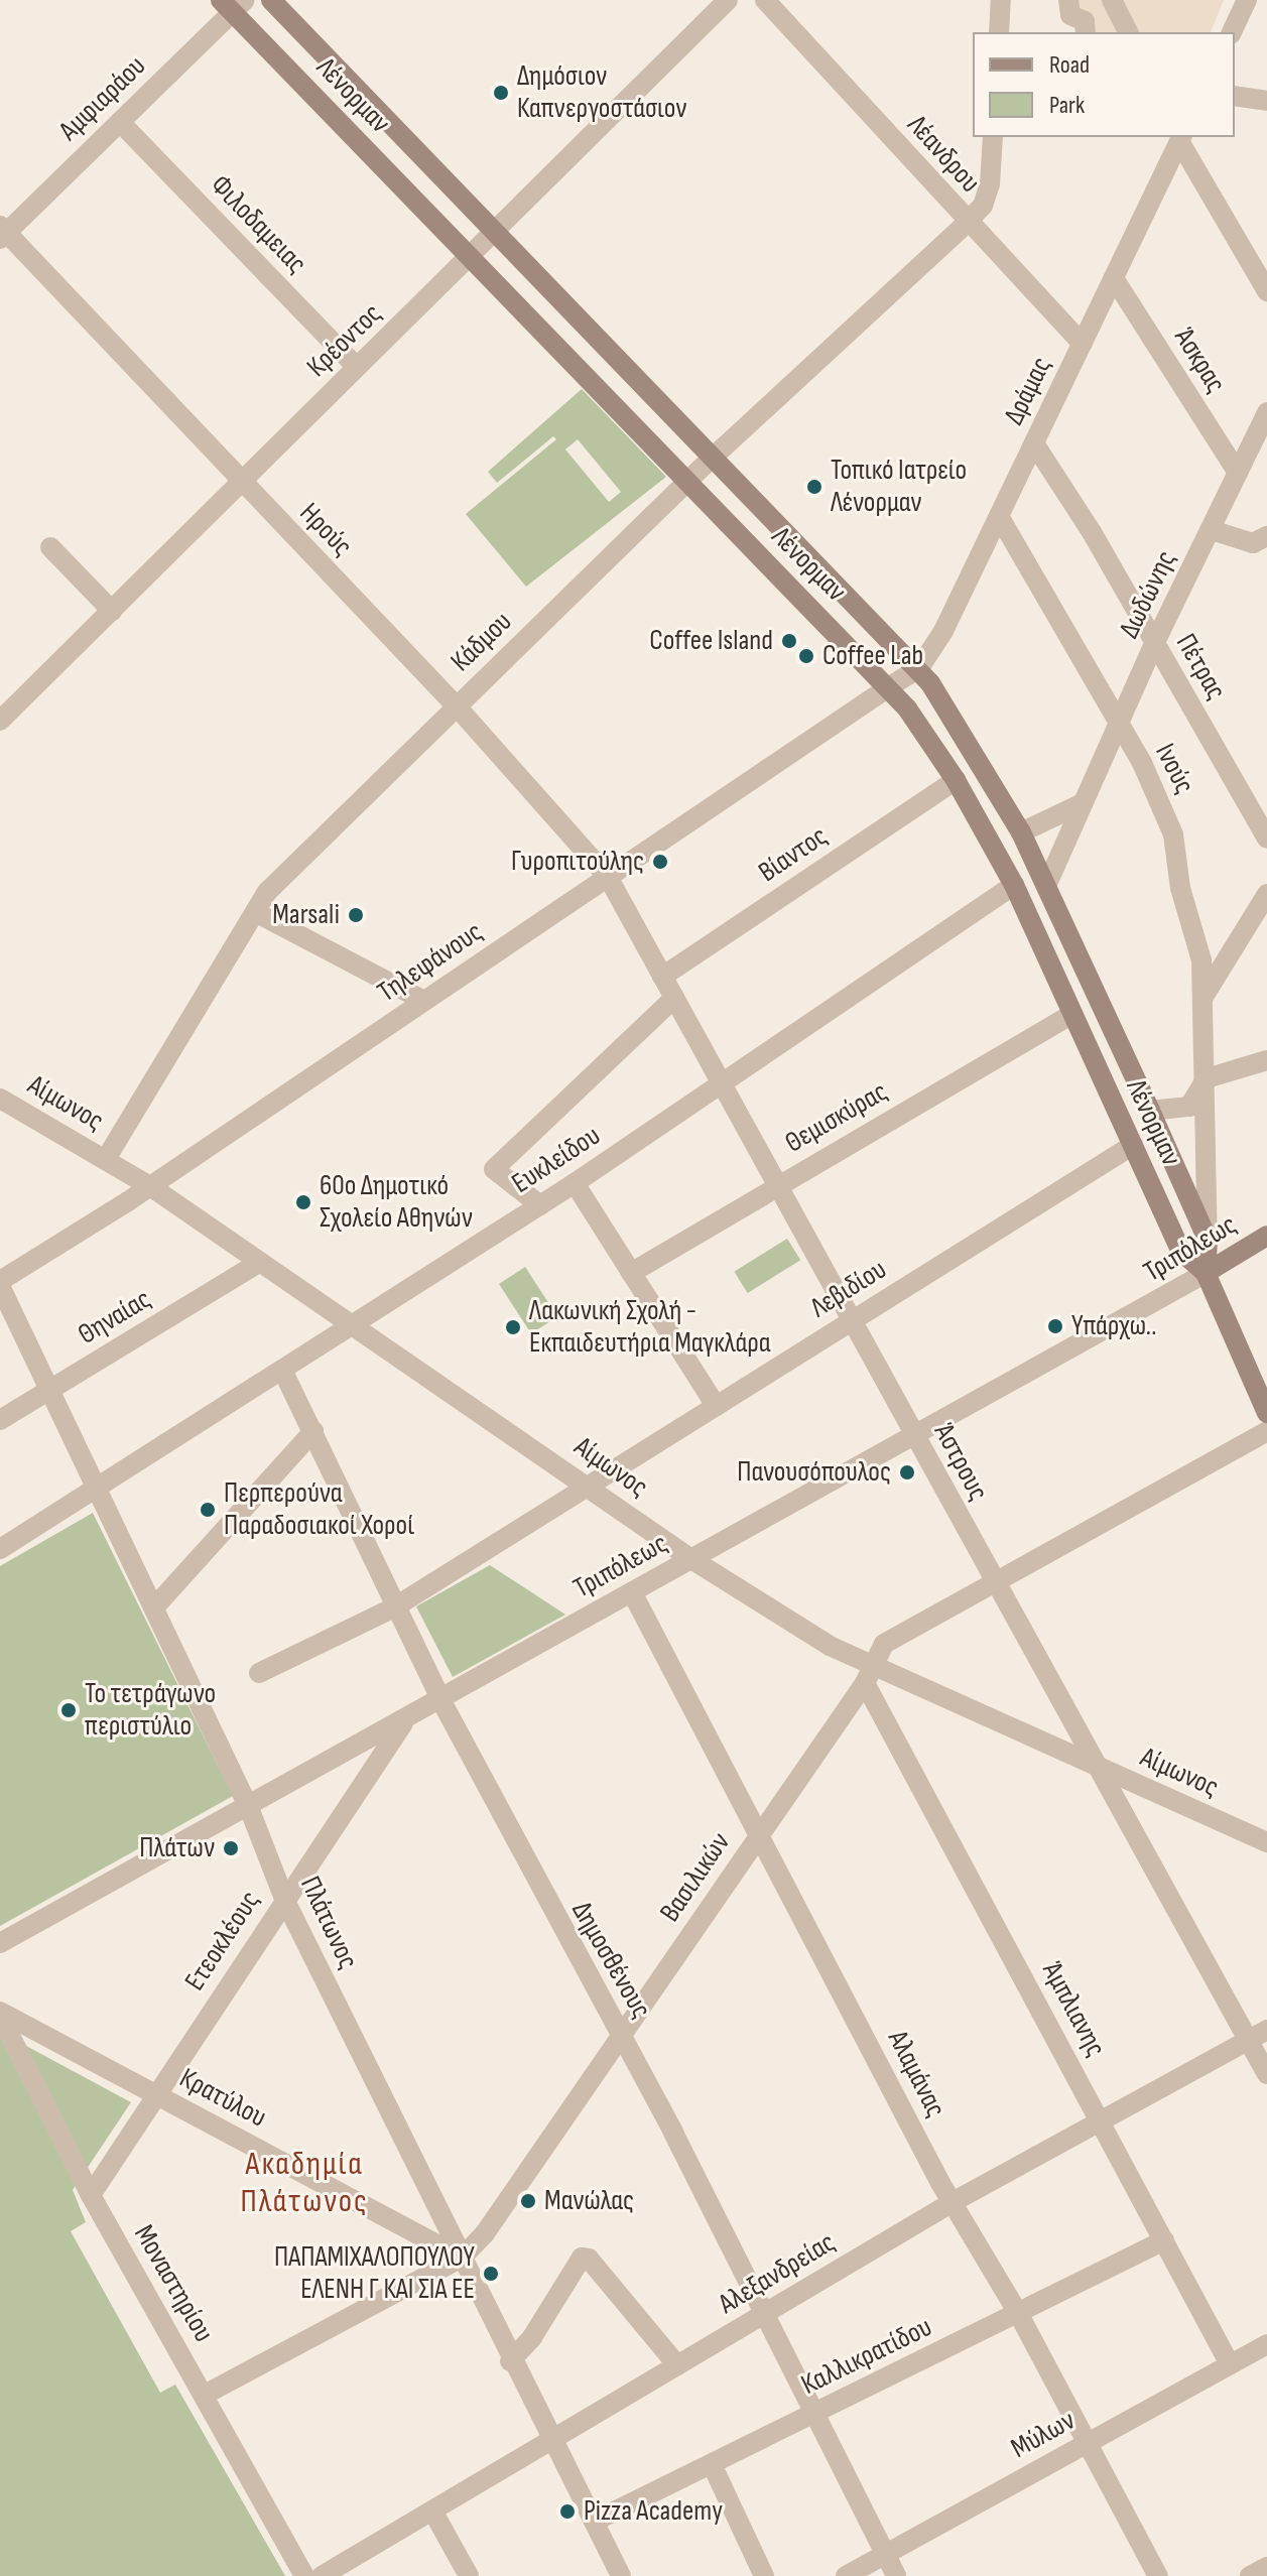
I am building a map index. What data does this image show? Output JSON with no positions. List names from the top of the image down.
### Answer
{
  "streets": {
    "main road": ["Λένορμαν", "Τριπόλεως"],
    "street": [
      "Αμφιαράου",
      "Λέανδρου",
      "Φιλοδαμειας",
      "Κρέοντος",
      "Άσκρας",
      "Δράμας",
      "Ηρούς",
      "Δωδώνης",
      "Κάδμου",
      "Πέτρας",
      "Ινούς",
      "Βίαντος",
      "Τηλεφάνους",
      "Αίμωνος",
      "Θεμισκύρας",
      "Ευκλείδου",
      "Λεβιδίου",
      "Θηναίας",
      "Άστρους",
      "Βασιλικών",
      "Πλάτωνος",
      "Ετεοκλέους",
      "Δημοσθένους",
      "Άμπλιανης",
      "Αλαμάνας",
      "Κρατύλου",
      "Αλεξανδρείας",
      "Μοναστηρίου",
      "Καλλικρατίδου",
      "Μύλων"
    ]
  },
  "crossings": [
    ["Λένορμαν", "Αμφιαράου"],
    ["Λένορμαν", "Κρέοντος"],
    ["Λένορμαν", "Δράμας"],
    ["Λένορμαν", "Δωδώνης"],
    ["Λένορμαν", "Κάδμου"],
    ["Λένορμαν", "Ινούς"],
    ["Λένορμαν", "Βίαντος"],
    ["Λένορμαν", "Τηλεφάνους"],
    ["Λένορμαν", "Θεμισκύρας"],
    ["Λένορμαν", "Ευκλείδου"],
    ["Λένορμαν", "Τριπόλεως"],
    ["Λένορμαν", "Λεβιδίου"],
    ["Αμφιαράου", "Φιλοδαμειας"],
    ["Αμφιαράου", "Ηρούς"],
    ["Λέανδρου", "Δράμας"],
    ["Λέανδρου", "Κάδμου"],
    ["Φιλοδαμειας", "Κρέοντος"],
    ["Κρέοντος", "Ηρούς"],
    ["Άσκρας", "Δράμας"],
    ["Άσκρας", "Δωδώνης"],
    ["Δράμας", "Πέτρας"],
    ["Δράμας", "Ινούς"],
    ["Δράμας", "Τηλεφάνους"],
    ["Ηρούς", "Κάδμου"],
    ["Ηρούς", "Τηλεφάνους"],
    ["Ηρούς", "Άστρους"],
    ["Δωδώνης", "Πέτρας"],
    ["Δωδώνης", "Ινούς"],
    ["Κάδμου", "Αίμωνος"],
    ["Βίαντος", "Άστρους"],
    ["Τηλεφάνους", "Αίμωνος"],
    ["Τηλεφάνους", "Άστρους"],
    ["Τηλεφάνους", "Πλάτωνος"],
    ["Αίμωνος", "Ευκλείδου"],
    ["Αίμωνος", "Τριπόλεως"],
    ["Αίμωνος", "Λεβιδίου"],
    ["Αίμωνος", "Θηναίας"],
    ["Αίμωνος", "Άστρους"],
    ["Αίμωνος", "Βασιλικών"],
    ["Αίμωνος", "Άμπλιανης"],
    ["Θεμισκύρας", "Άστρους"],
    ["Ευκλείδου", "Άστρους"],
    ["Ευκλείδου", "Πλάτωνος"],
    ["Ευκλείδου", "Δημοσθένους"],
    ["Τριπόλεως", "Άστρους"],
    ["Τριπόλεως", "Πλάτωνος"],
    ["Τριπόλεως", "Ετεοκλέους"],
    ["Τριπόλεως", "Δημοσθένους"],
    ["Τριπόλεως", "Αλαμάνας"],
    ["Λεβιδίου", "Άστρους"],
    ["Λεβιδίου", "Δημοσθένους"],
    ["Θηναίας", "Πλάτωνος"],
    ["Άστρους", "Βασιλικών"],
    ["Άστρους", "Αλεξανδρείας"],
    ["Βασιλικών", "Πλάτωνος"],
    ["Βασιλικών", "Δημοσθένους"],
    ["Βασιλικών", "Άμπλιανης"],
    ["Βασιλικών", "Αλαμάνας"],
    ["Βασιλικών", "Κρατύλου"],
    ["Βασιλικών", "Μοναστηρίου"],
    ["Πλάτωνος", "Ετεοκλέους"],
    ["Πλάτωνος", "Κρατύλου"],
    ["Πλάτωνος", "Αλεξανδρείας"],
    ["Πλάτωνος", "Καλλικρατίδου"],
    ["Ετεοκλέους", "Κρατύλου"],
    ["Ετεοκλέους", "Μοναστηρίου"],
    ["Δημοσθένους", "Αλεξανδρείας"],
    ["Δημοσθένους", "Καλλικρατίδου"],
    ["Δημοσθένους", "Μύλων"],
    ["Άμπλιανης", "Αλεξανδρείας"],
    ["Άμπλιανης", "Καλλικρατίδου"],
    ["Άμπλιανης", "Μύλων"],
    ["Αλαμάνας", "Αλεξανδρείας"],
    ["Αλαμάνας", "Καλλικρατίδου"],
    ["Αλαμάνας", "Μύλων"],
    ["Κρατύλου", "Μοναστηρίου"]
  ],
  "districts": ["Ακαδημία Πλάτωνος"],
  "places": [
    "Δημόσιον Καπνεργοστάσιον",
    "Τοπικό Ιατρείο Λένορμαν",
    "Coffee Island",
    "Coffee Lab",
    "Γυροπιτούλης",
    "Marsali",
    "60ο Δημοτικό Σχολείο Αθηνών",
    "Υπάρχω..",
    "Λακωνική Σχολή - Εκπαιδευτήρια Μαγκλάρα",
    "Πανουσόπουλος",
    "Περπερούνα Παραδοσιακοί Χοροί",
    "Το τετράγωνο περιστύλιο",
    "Πλάτων",
    "Μανώλας",
    "ΠΑΠΑΜΙΧΑΛΟΠΟΥΛΟΥ ΕΛΕΝΗ Γ ΚΑΙ ΣΙΑ ΕΕ",
    "Pizza Academy"
  ],
  "legend": ["Road", "Park"]
}
